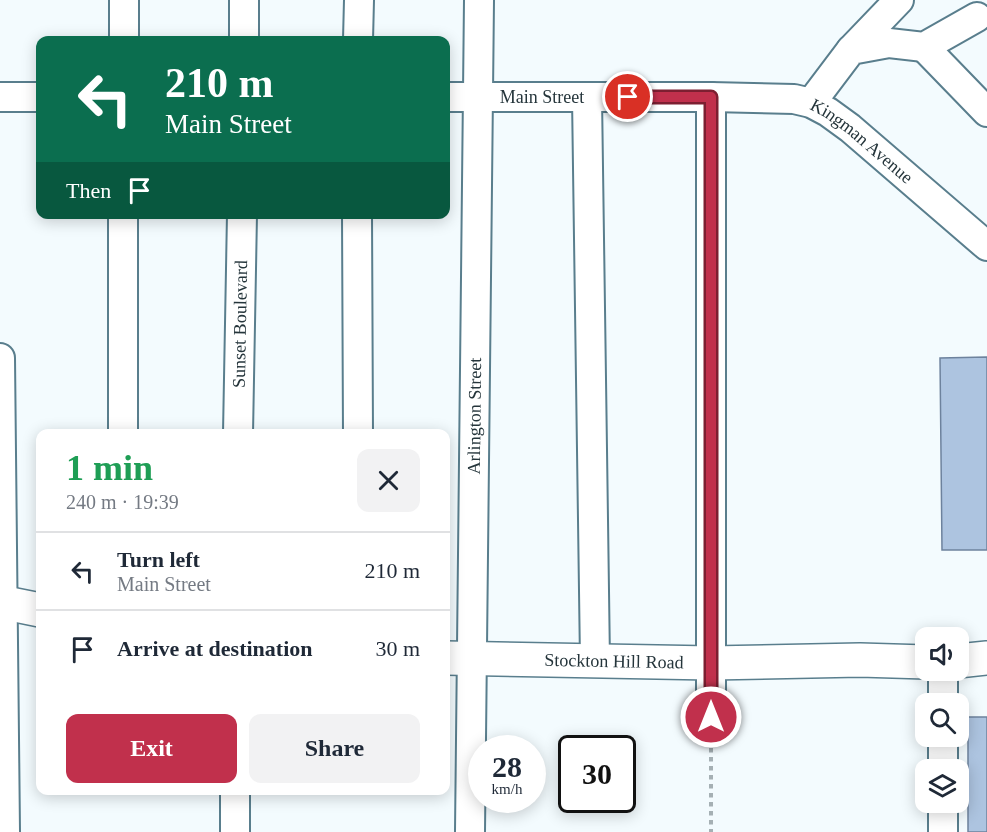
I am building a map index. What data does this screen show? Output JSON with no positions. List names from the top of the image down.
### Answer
{
  "streets": {
    "main road": ["Stockton Hill Road"],
    "street": [
      "Main Street",
      "Kingman Avenue",
      "Sunset Boulevard",
      "Arlington Street"
    ]
  },
  "crossings": [
    ["Main Street", "Kingman Avenue"],
    ["Main Street", "Arlington Street"],
    ["Arlington Street", "Stockton Hill Road"]
  ],
  "page": {
    "turn": ["210 m", "Main Street"],
    "then": "Then",
    "heading": ["1 min", "240 m · 19:39"],
    "list": [
      {
        "name": "Turn left",
        "note": "Main Street",
        "value": "210 m"
      },
      {
        "name": "Arrive at destination",
        "value": "30 m"
      }
    ],
    "buttons": ["Exit", "Share"],
    "speed": "28 km/h",
    "limit": "30"
  }
}
